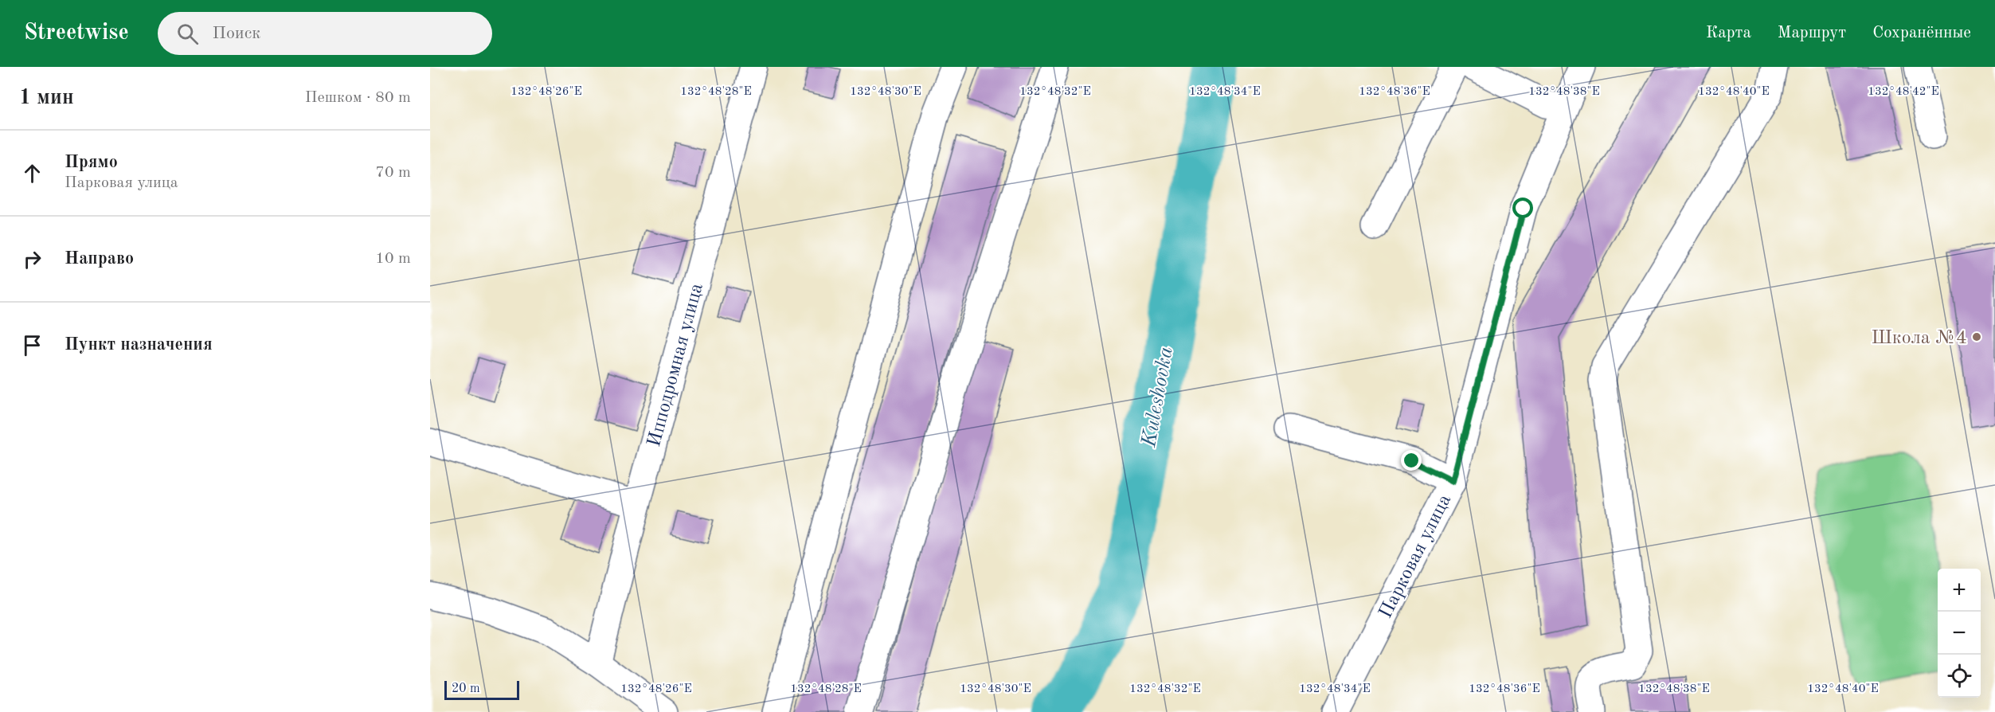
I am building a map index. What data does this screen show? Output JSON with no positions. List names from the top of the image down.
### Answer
{
  "streets": {
    "street": ["Ипподромная улица", "Парковая улица"]
  },
  "water": ["Kuleshovka"],
  "places": ["Школа №4"],
  "scale_bar": "20 m",
  "page": {
    "header": "Streetwise",
    "search": "Поиск",
    "nav": ["Карта", "Маршрут", "Сохранённые"],
    "heading": ["1 мин", "Пешком · 80 m"],
    "list": [
      ["Прямо", "Парковая улица", "70 m"],
      ["Направо", "10 m"],
      "Пункт назначения"
    ],
    "map_buttons": ["+", "−"],
    "scale": "20 m"
  },
  "coordinates": [
    "132°48'26\"E",
    "132°48'28\"E",
    "132°48'30\"E",
    "132°48'32\"E",
    "132°48'34\"E",
    "132°48'36\"E",
    "132°48'38\"E",
    "132°48'40\"E",
    "132°48'42\"E"
  ]
}
